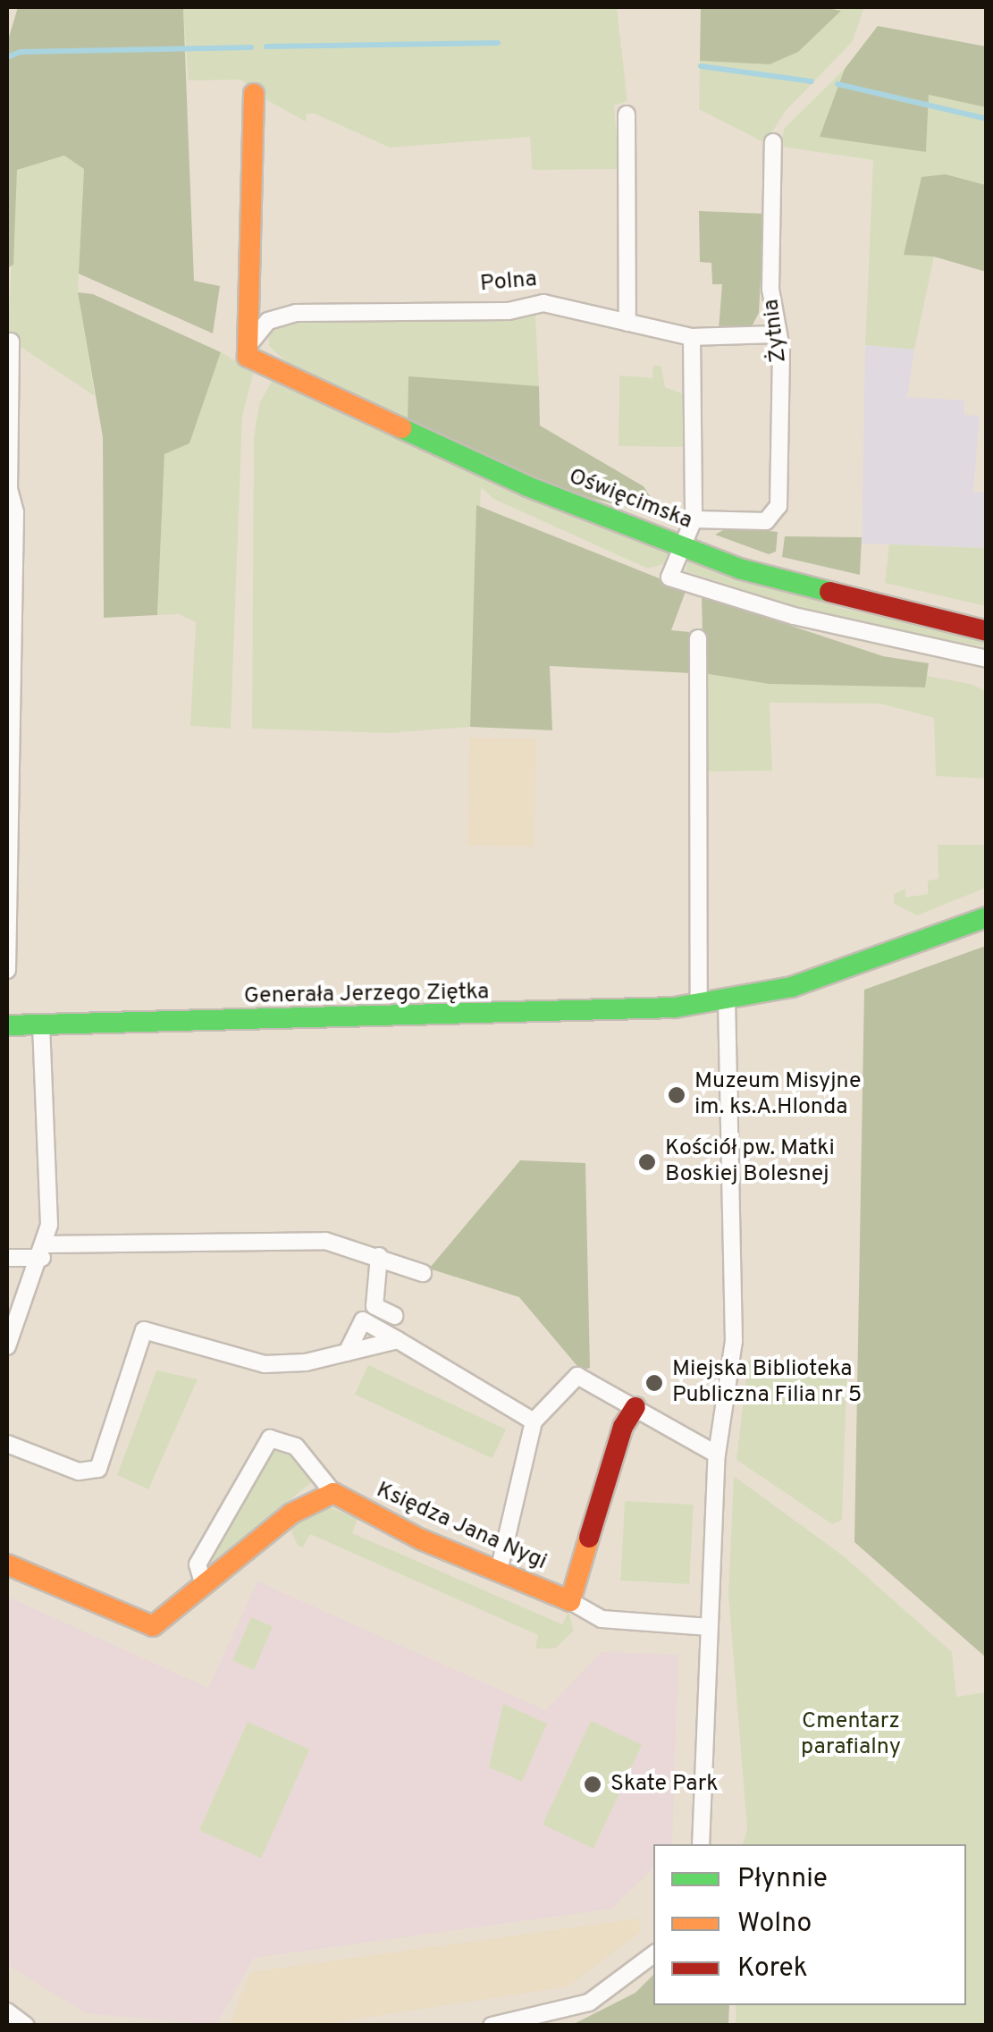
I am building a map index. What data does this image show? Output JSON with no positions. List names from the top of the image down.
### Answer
{
  "streets": {
    "street": [
      "Polna",
      "Żytnia",
      "Oświęcimska",
      "Generała Jerzego Ziętka",
      "Księdza Jana Nygi"
    ]
  },
  "crossings": [
    ["Polna", "Żytnia"],
    ["Polna", "Oświęcimska"]
  ],
  "parks": ["Cmentarz parafialny"],
  "places": [
    "Muzeum Misyjne im. ks.A.Hlonda",
    "Kościół pw. Matki Boskiej Bolesnej",
    "Miejska Biblioteka Publiczna Filia nr 5",
    "Skate Park"
  ],
  "legend": ["Płynnie", "Wolno", "Korek"]
}
